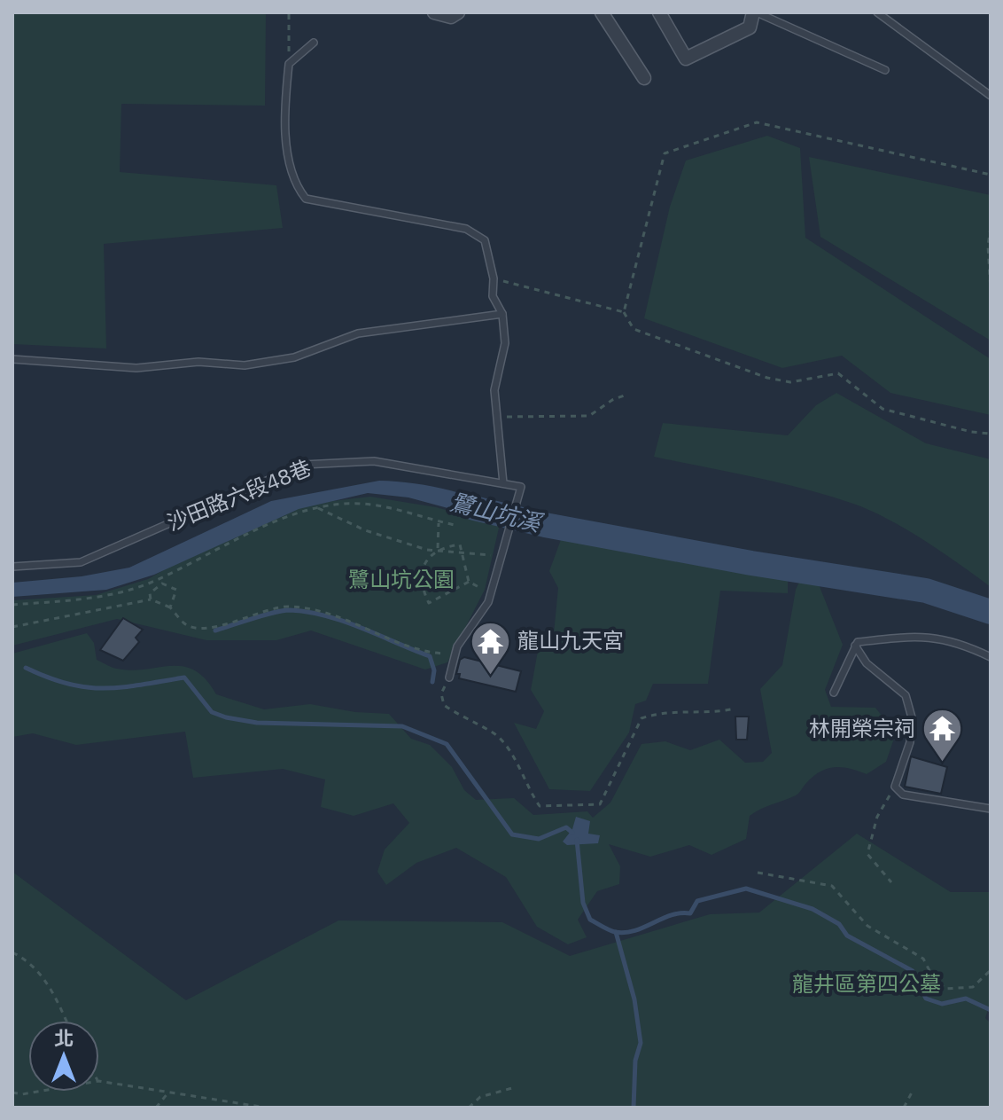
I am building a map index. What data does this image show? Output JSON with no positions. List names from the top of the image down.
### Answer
{
  "streets": {
    "lane": ["沙田路六段48巷"]
  },
  "water": ["鷺山坑溪"],
  "parks": ["鷺山坑公園", "龍井區第四公墓"],
  "places": {
    "temple": ["龍山九天宮", "林開榮宗祠"]
  },
  "north": "top"
}
